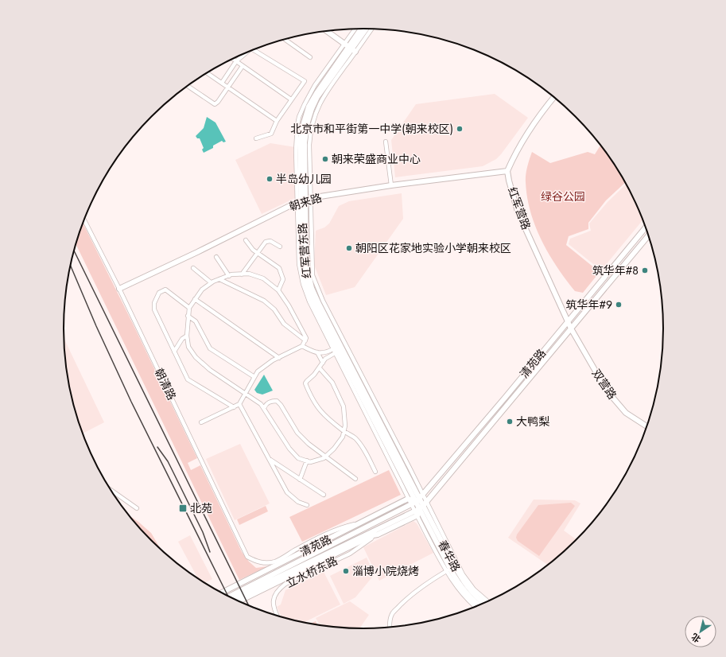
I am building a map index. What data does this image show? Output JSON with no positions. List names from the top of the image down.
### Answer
{
  "streets": {
    "street": [
      "朝来路",
      "红军营路",
      "红军营东路",
      "清苑路",
      "朝清路",
      "双营路",
      "春华路",
      "立水桥东路"
    ]
  },
  "crossings": [
    ["朝来路", "红军营路"],
    ["朝来路", "红军营东路"],
    ["朝来路", "朝清路"],
    ["红军营路", "清苑路"],
    ["红军营路", "双营路"],
    ["红军营东路", "清苑路"],
    ["红军营东路", "春华路"],
    ["清苑路", "朝清路"],
    ["清苑路", "双营路"],
    ["清苑路", "春华路"],
    ["清苑路", "立水桥东路"]
  ],
  "parks": ["绿谷公园"],
  "places": {
    "other": [
      "北京市和平街第一中学(朝来校区)",
      "朝来荣盛商业中心",
      "半岛幼儿园",
      "朝阳区花家地实验小学朝来校区",
      "筑华年#8",
      "筑华年#9",
      "大鸭梨",
      "淄博小院烧烤"
    ],
    "transit": ["北苑"]
  },
  "north": "bottom left"
}
